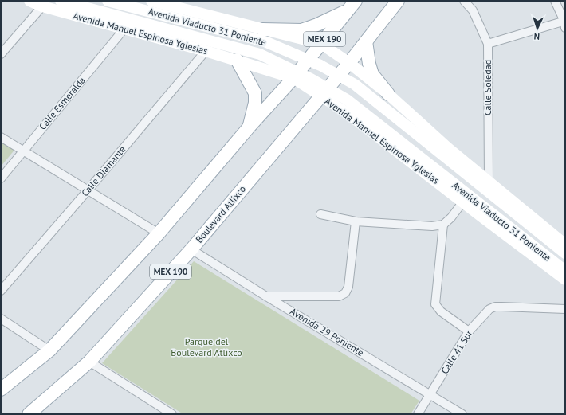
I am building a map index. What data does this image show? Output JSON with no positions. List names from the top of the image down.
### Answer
{
  "streets": {
    "main road": [
      "Avenida Viaducto 31 Poniente",
      "Avenida Manuel Espinosa Yglesias",
      "MEX 190",
      "Boulevard Atlixco"
    ],
    "street": [
      "Calle Soledad",
      "Calle Esmeralda",
      "Calle Diamante",
      "Avenida 29 Poniente",
      "Calle 41 Sur"
    ]
  },
  "crossings": [
    ["Avenida Manuel Espinosa Yglesias", "MEX 190"],
    ["Avenida Manuel Espinosa Yglesias", "Calle Esmeralda"],
    ["Avenida Manuel Espinosa Yglesias", "Calle Diamante"],
    ["Avenida Manuel Espinosa Yglesias", "Boulevard Atlixco"],
    ["Boulevard Atlixco", "Avenida 29 Poniente"],
    ["Avenida 29 Poniente", "Calle 41 Sur"]
  ],
  "parks": ["Parque del Boulevard Atlixco"],
  "north": "bottom"
}
